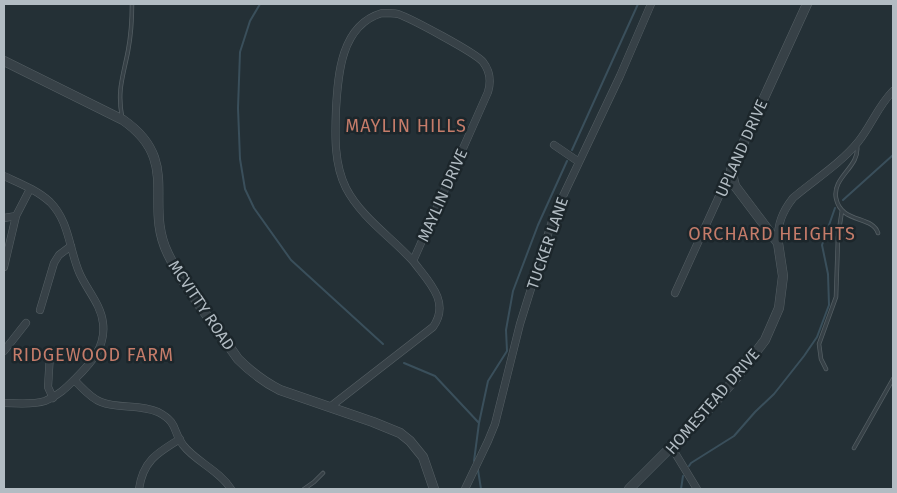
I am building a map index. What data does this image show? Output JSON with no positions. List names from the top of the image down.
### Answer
{
  "streets": {
    "street": [
      "UPLAND DRIVE",
      "MAYLIN DRIVE",
      "TUCKER LANE",
      "MCVITTY ROAD",
      "HOMESTEAD DRIVE"
    ]
  },
  "crossings": [
    ["UPLAND DRIVE", "HOMESTEAD DRIVE"],
    ["MAYLIN DRIVE", "MCVITTY ROAD"]
  ],
  "districts": ["MAYLIN HILLS", "ORCHARD HEIGHTS", "RIDGEWOOD FARM"]
}
